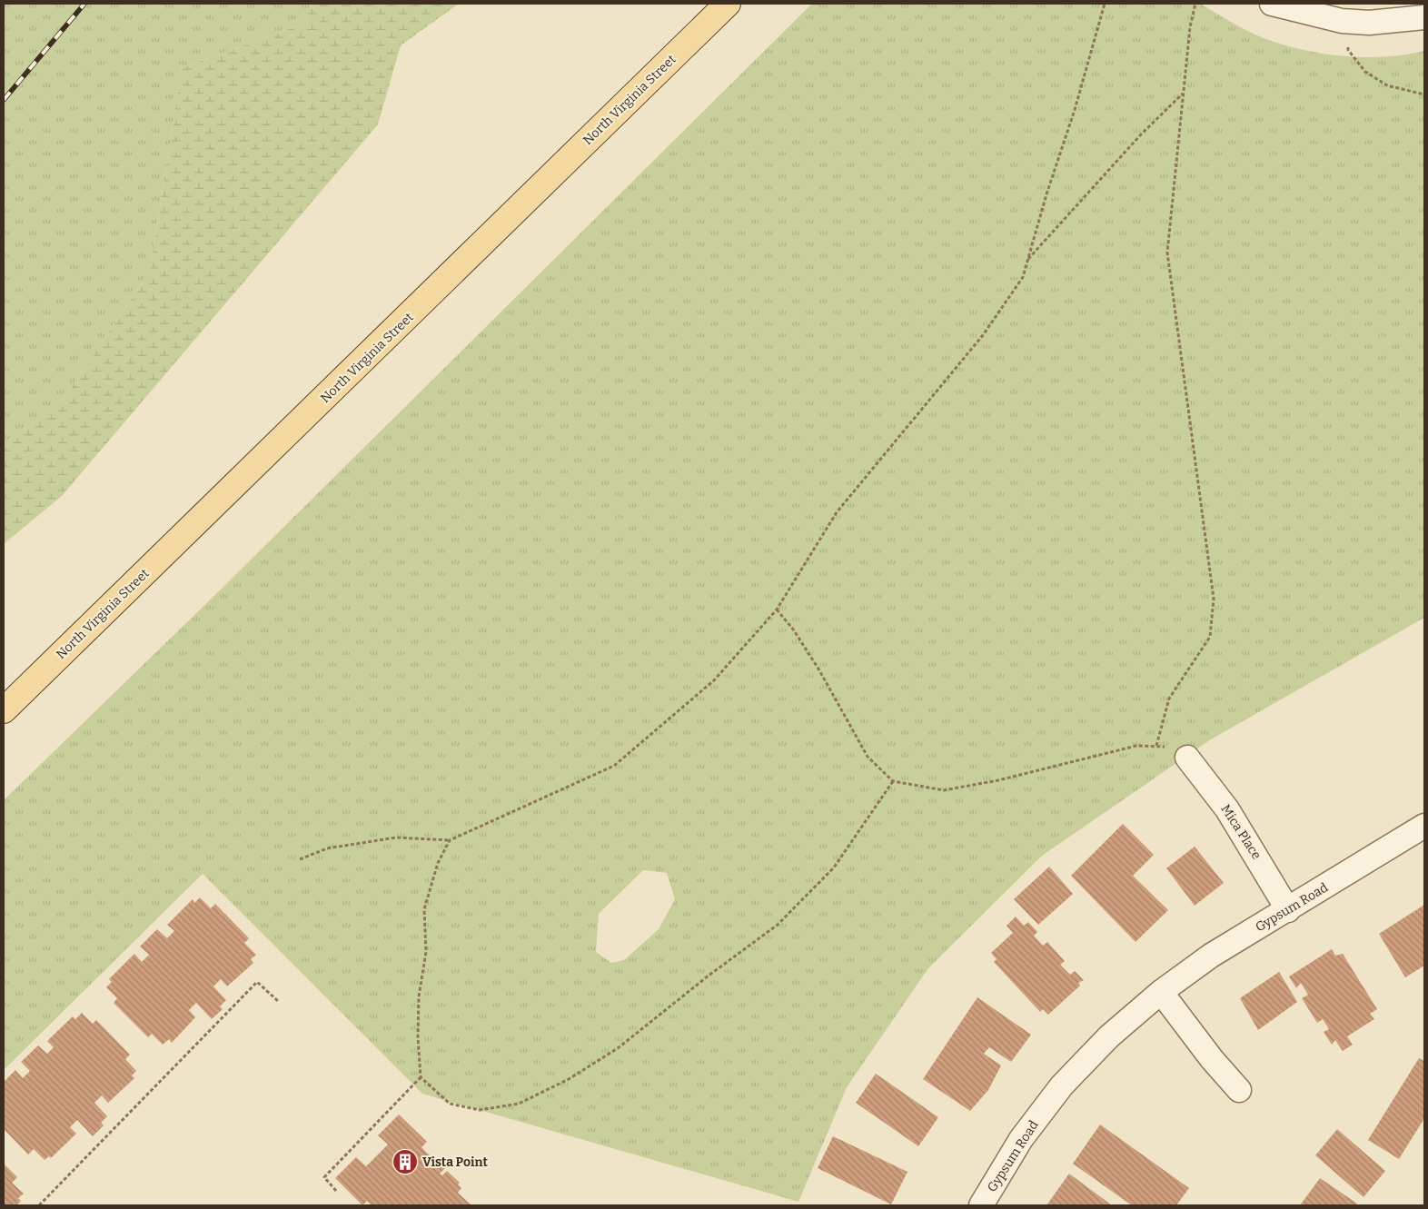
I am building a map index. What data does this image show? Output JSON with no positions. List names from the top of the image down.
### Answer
{
  "streets": {
    "main road": ["North Virginia Street"],
    "street": ["Mica Place", "Gypsum Road"]
  },
  "crossings": [
    ["Mica Place", "Gypsum Road"]
  ],
  "places": {
    "building": ["Vista Point"]
  }
}
